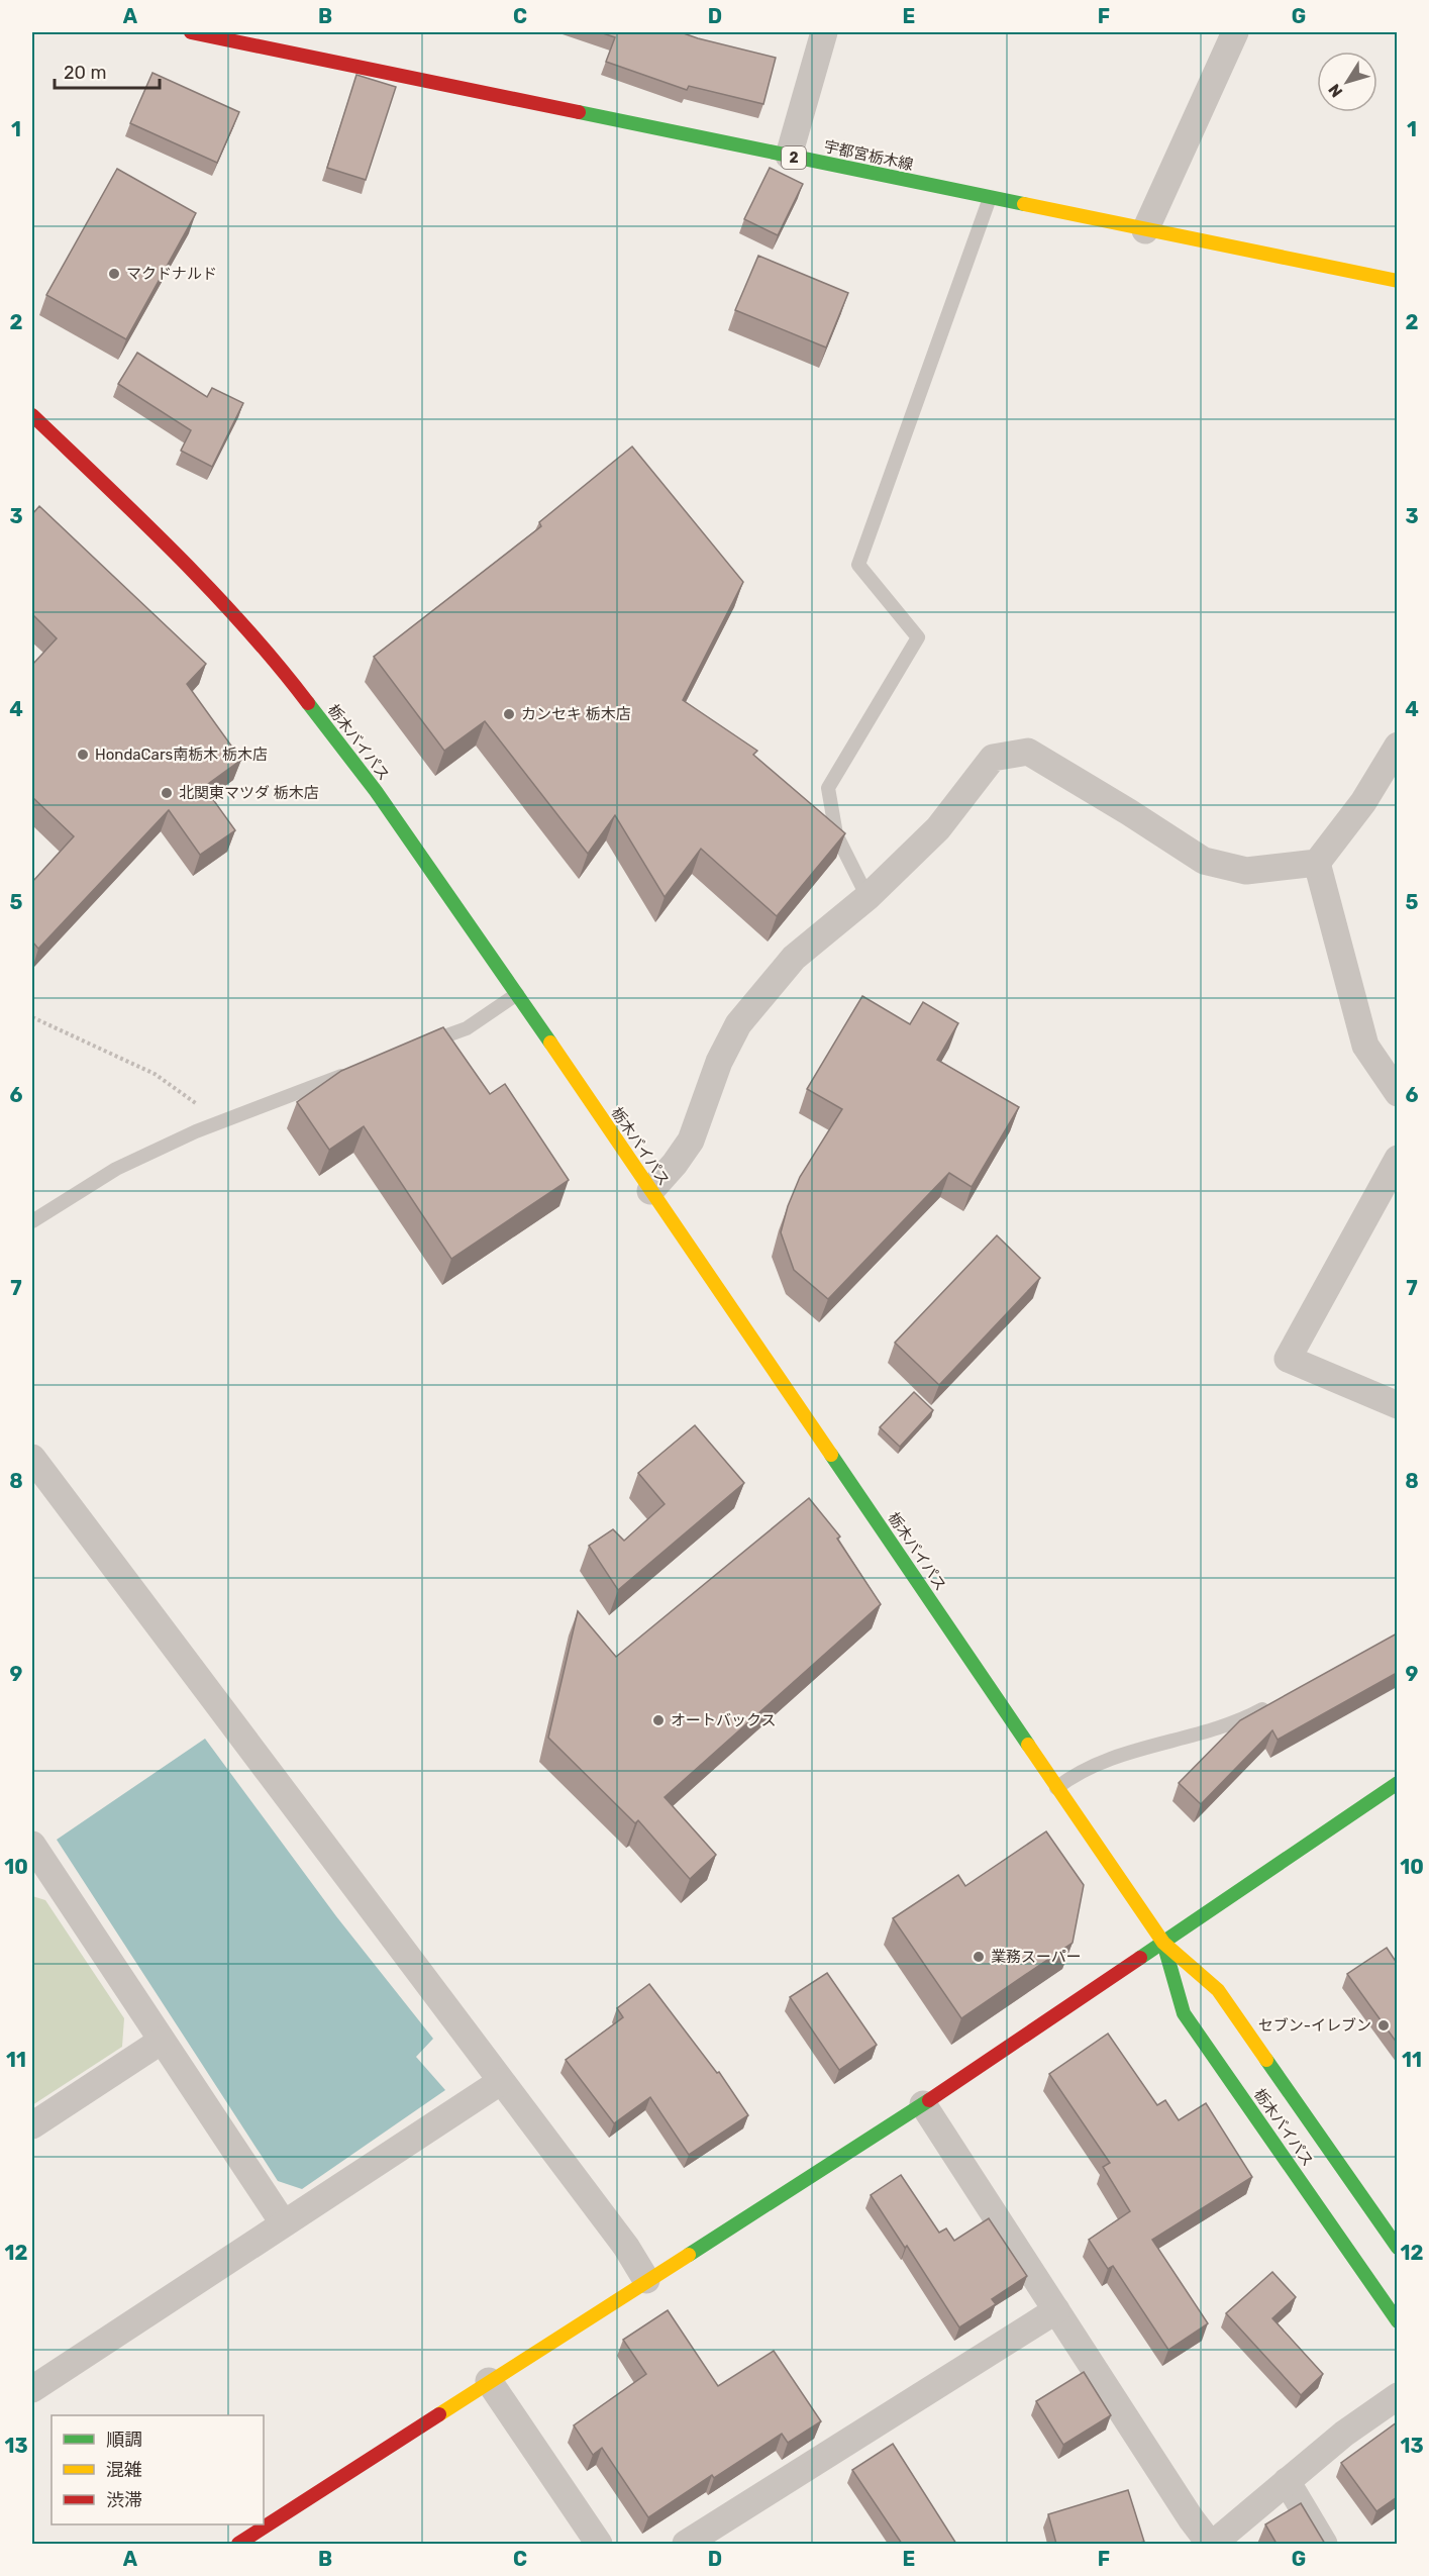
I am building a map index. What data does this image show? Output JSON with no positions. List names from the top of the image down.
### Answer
{
  "streets": {
    "main road": ["宇都宮栃木線", "2", "栃木バイパス"]
  },
  "places": [
    "マクドナルド",
    "カンセキ 栃木店",
    "HondaCars南栃木 栃木店",
    "北関東マツダ 栃木店",
    "オートバックス",
    "業務スーパー",
    "セブン-イレブン"
  ],
  "legend": ["順調", "混雑", "渋滞"],
  "scale_bar": "20 m",
  "north": "bottom left",
  "grid": {
    "columns": [
      "A",
      "B",
      "C",
      "D",
      "E",
      "F",
      "G"
    ],
    "rows": [
      "1",
      "2",
      "3",
      "4",
      "5",
      "6",
      "7",
      "8",
      "9",
      "10",
      "11",
      "12",
      "13"
    ]
  }
}
